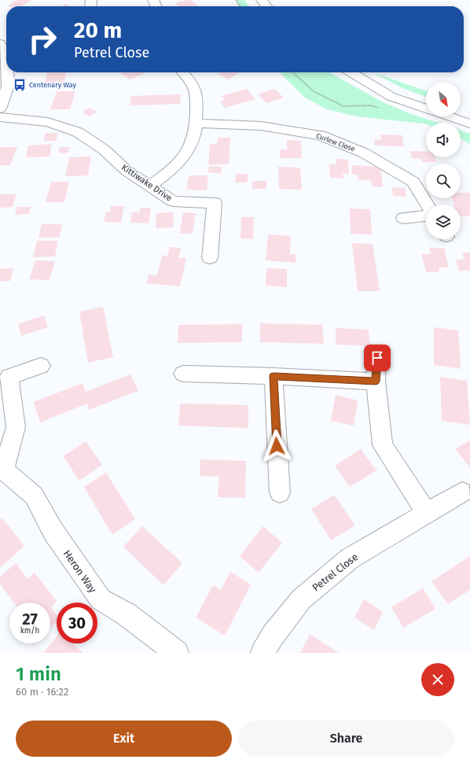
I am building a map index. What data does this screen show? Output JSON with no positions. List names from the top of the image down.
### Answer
{
  "streets": {
    "street": [
      "Curlew Close",
      "Kittiwake Drive",
      "Heron Way",
      "Petrel Close"
    ]
  },
  "places": {
    "bus stop": ["Centenary Way"]
  },
  "north": "bottom right",
  "page": {
    "turn": ["20 m", "Petrel Close"],
    "speed": "27 km/h",
    "limit": "30",
    "heading": ["1 min", "60 m · 16:22"],
    "buttons": ["Exit", "Share"]
  }
}
